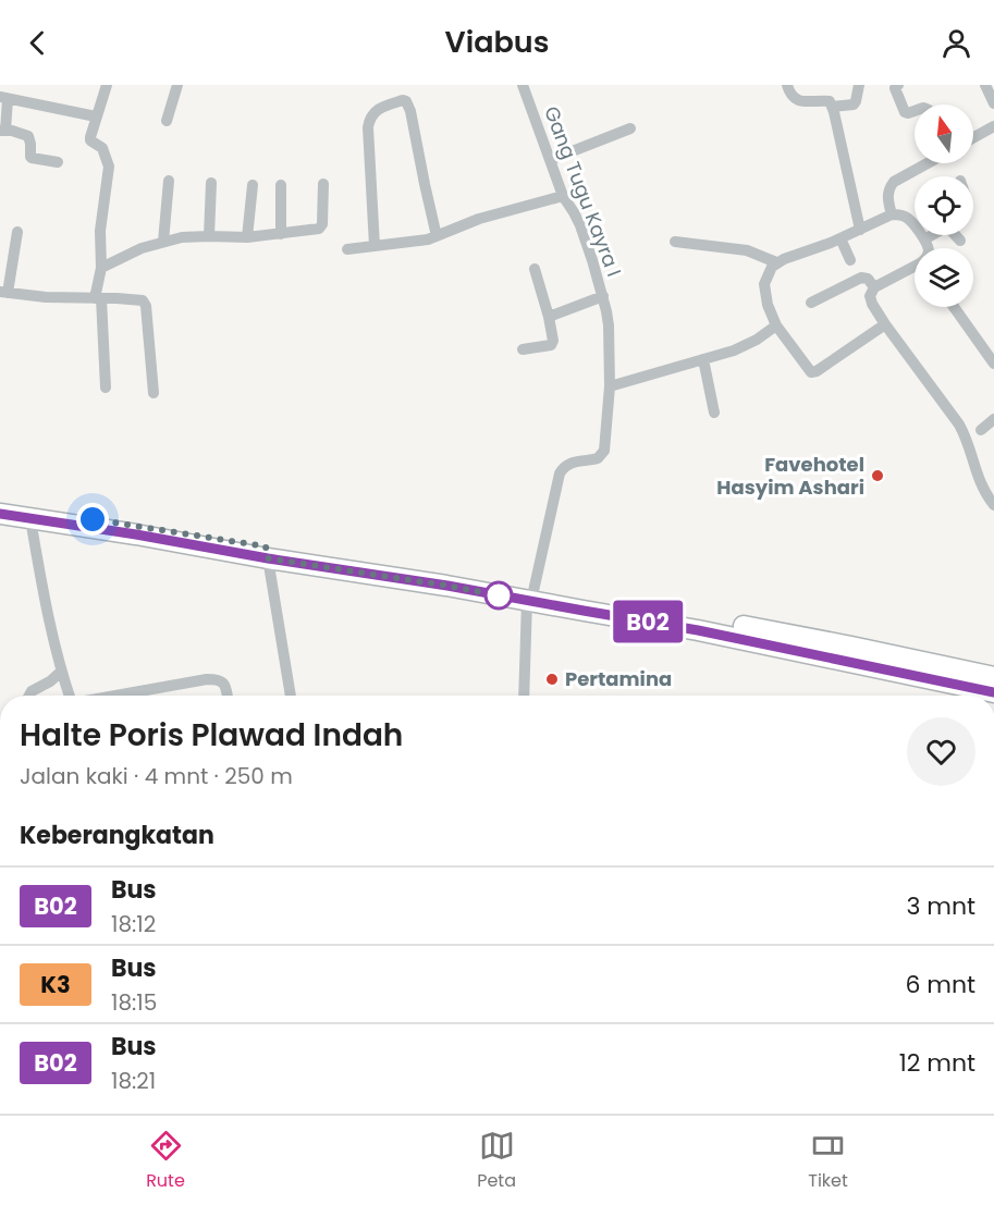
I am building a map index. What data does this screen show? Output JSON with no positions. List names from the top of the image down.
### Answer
{
  "streets": {
    "street": ["Gang Tugu Kayra I"]
  },
  "places": ["Favehotel Hasyim Ashari", "Pertamina"],
  "lines": ["bus line B02"],
  "north": "top",
  "page": {
    "header": "Viabus",
    "on_map": "B02",
    "heading": [
      ["Halte Poris Plawad Indah", "Jalan kaki · 4 mnt · 250 m"],
      "Keberangkatan"
    ],
    "list": [
      {
        "mark": "B02",
        "name": "Bus",
        "note": "18:12",
        "value": "3 mnt"
      },
      {
        "mark": "K3",
        "name": "Bus",
        "note": "18:15",
        "value": "6 mnt"
      },
      {
        "mark": "B02",
        "name": "Bus",
        "note": "18:21",
        "value": "12 mnt"
      }
    ],
    "tabs": ["Rute", "Peta", "Tiket"]
  }
}
